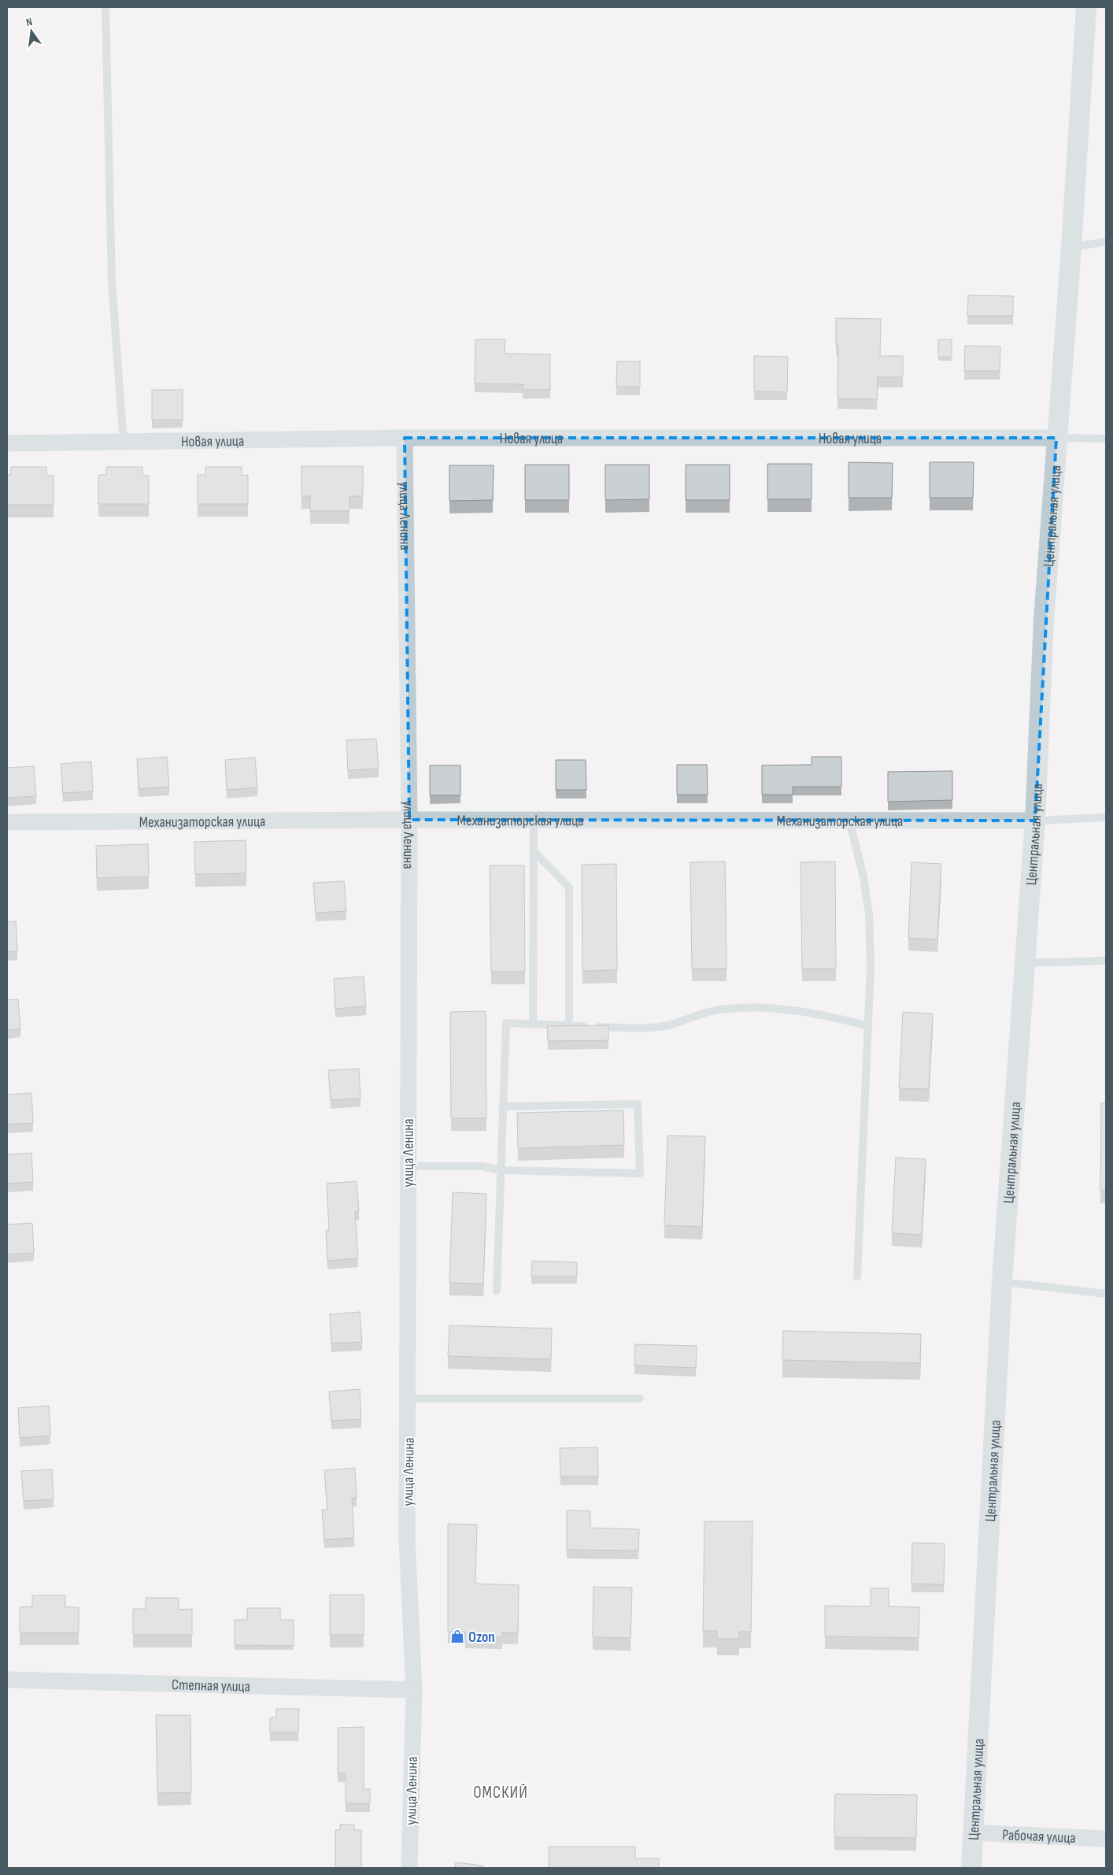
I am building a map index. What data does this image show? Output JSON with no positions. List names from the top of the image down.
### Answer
{
  "streets": {
    "street": [
      "Новая улица",
      "улица Ленина",
      "Центральная улица",
      "Механизаторская улица",
      "Степная улица",
      "Рабочая улица"
    ]
  },
  "crossings": [
    ["Новая улица", "улица Ленина"],
    ["Новая улица", "Центральная улица"],
    ["улица Ленина", "Механизаторская улица"],
    ["улица Ленина", "Степная улица"],
    ["Центральная улица", "Механизаторская улица"],
    ["Центральная улица", "Рабочая улица"]
  ],
  "districts": ["ОМСКИЙ"],
  "places": {
    "shop": ["Ozon"]
  },
  "north": "top"
}
